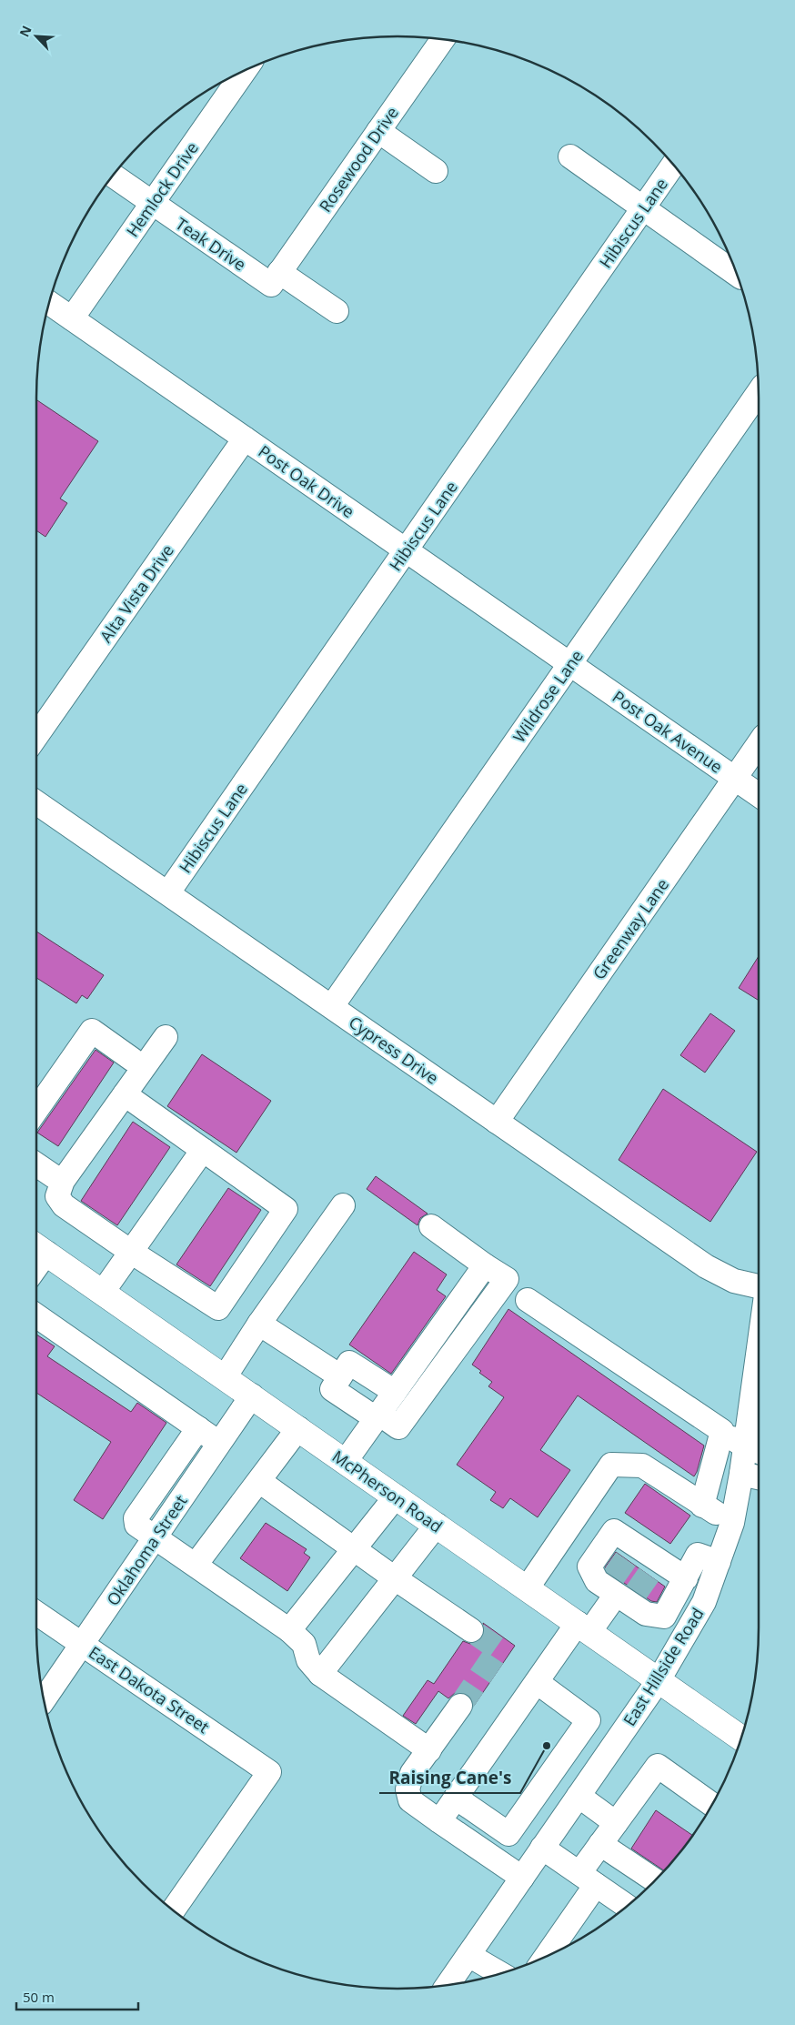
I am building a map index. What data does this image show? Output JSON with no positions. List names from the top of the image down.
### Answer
{
  "streets": {
    "main road": ["McPherson Road"],
    "street": [
      "Rosewood Drive",
      "Hemlock Drive",
      "Hibiscus Lane",
      "Teak Drive",
      "Post Oak Drive",
      "Alta Vista Drive",
      "Wildrose Lane",
      "Post Oak Avenue",
      "Greenway Lane",
      "Cypress Drive",
      "Oklahoma Street",
      "East Hillside Road",
      "East Dakota Street"
    ]
  },
  "crossings": [
    ["Rosewood Drive", "Teak Drive"],
    ["Hemlock Drive", "Teak Drive"],
    ["Hemlock Drive", "Post Oak Drive"],
    ["Hibiscus Lane", "Post Oak Drive"],
    ["Hibiscus Lane", "Cypress Drive"],
    ["Post Oak Drive", "Alta Vista Drive"],
    ["Post Oak Drive", "Wildrose Lane"],
    ["Post Oak Drive", "Post Oak Avenue"],
    ["Wildrose Lane", "Post Oak Avenue"],
    ["Wildrose Lane", "Cypress Drive"],
    ["Post Oak Avenue", "Greenway Lane"],
    ["Greenway Lane", "Cypress Drive"],
    ["McPherson Road", "Oklahoma Street"],
    ["McPherson Road", "East Hillside Road"],
    ["Oklahoma Street", "East Dakota Street"]
  ],
  "places": ["Raising Cane's"],
  "scale_bar": "50 m",
  "north": "top left"
}
